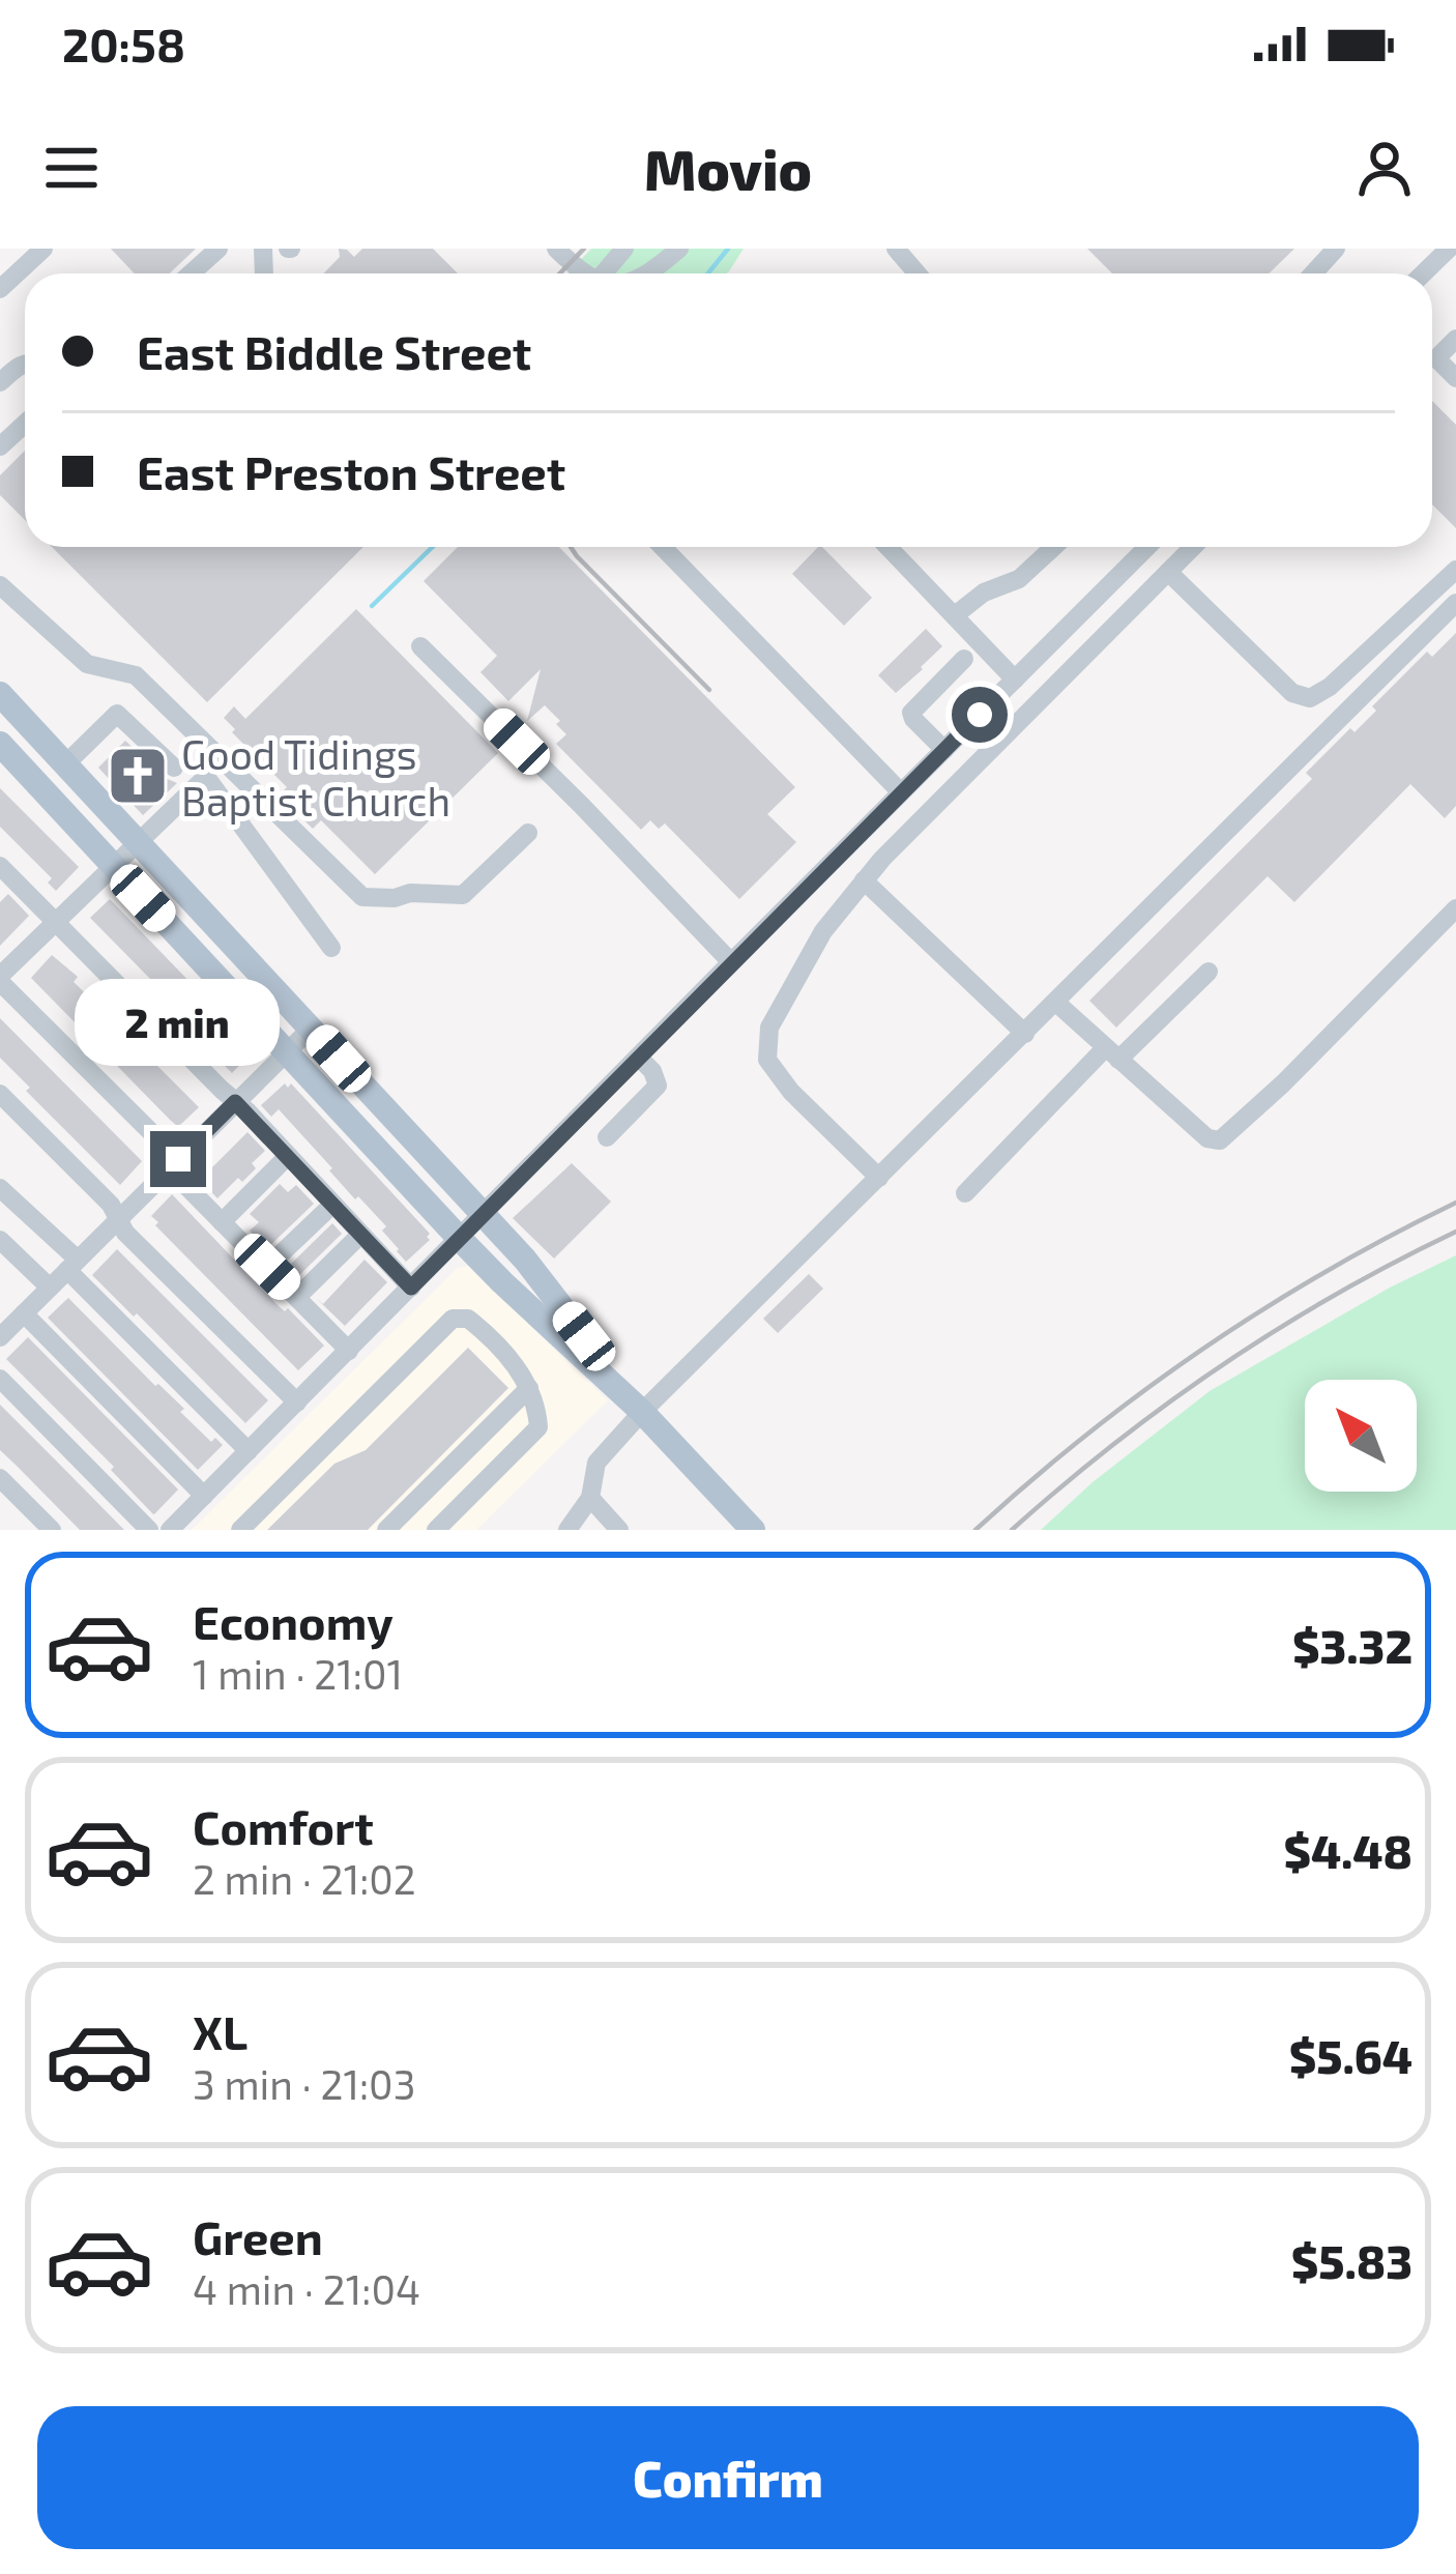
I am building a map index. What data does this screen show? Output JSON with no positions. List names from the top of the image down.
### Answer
{
  "places": {
    "church": ["Good Tidings Baptist Church"]
  },
  "north": "top left",
  "page": {
    "status": "20:58",
    "header": "Movio",
    "banner": ["East Biddle Street", "East Preston Street"],
    "bubble": "2 min",
    "list": [
      {
        "name": "Economy",
        "note": "1 min · 21:01",
        "value": "$3.32"
      },
      {
        "name": "Comfort",
        "note": "2 min · 21:02",
        "value": "$4.48"
      },
      {
        "name": "XL",
        "note": "3 min · 21:03",
        "value": "$5.64"
      },
      {
        "name": "Green",
        "note": "4 min · 21:04",
        "value": "$5.83"
      }
    ],
    "buttons": "Confirm"
  }
}
